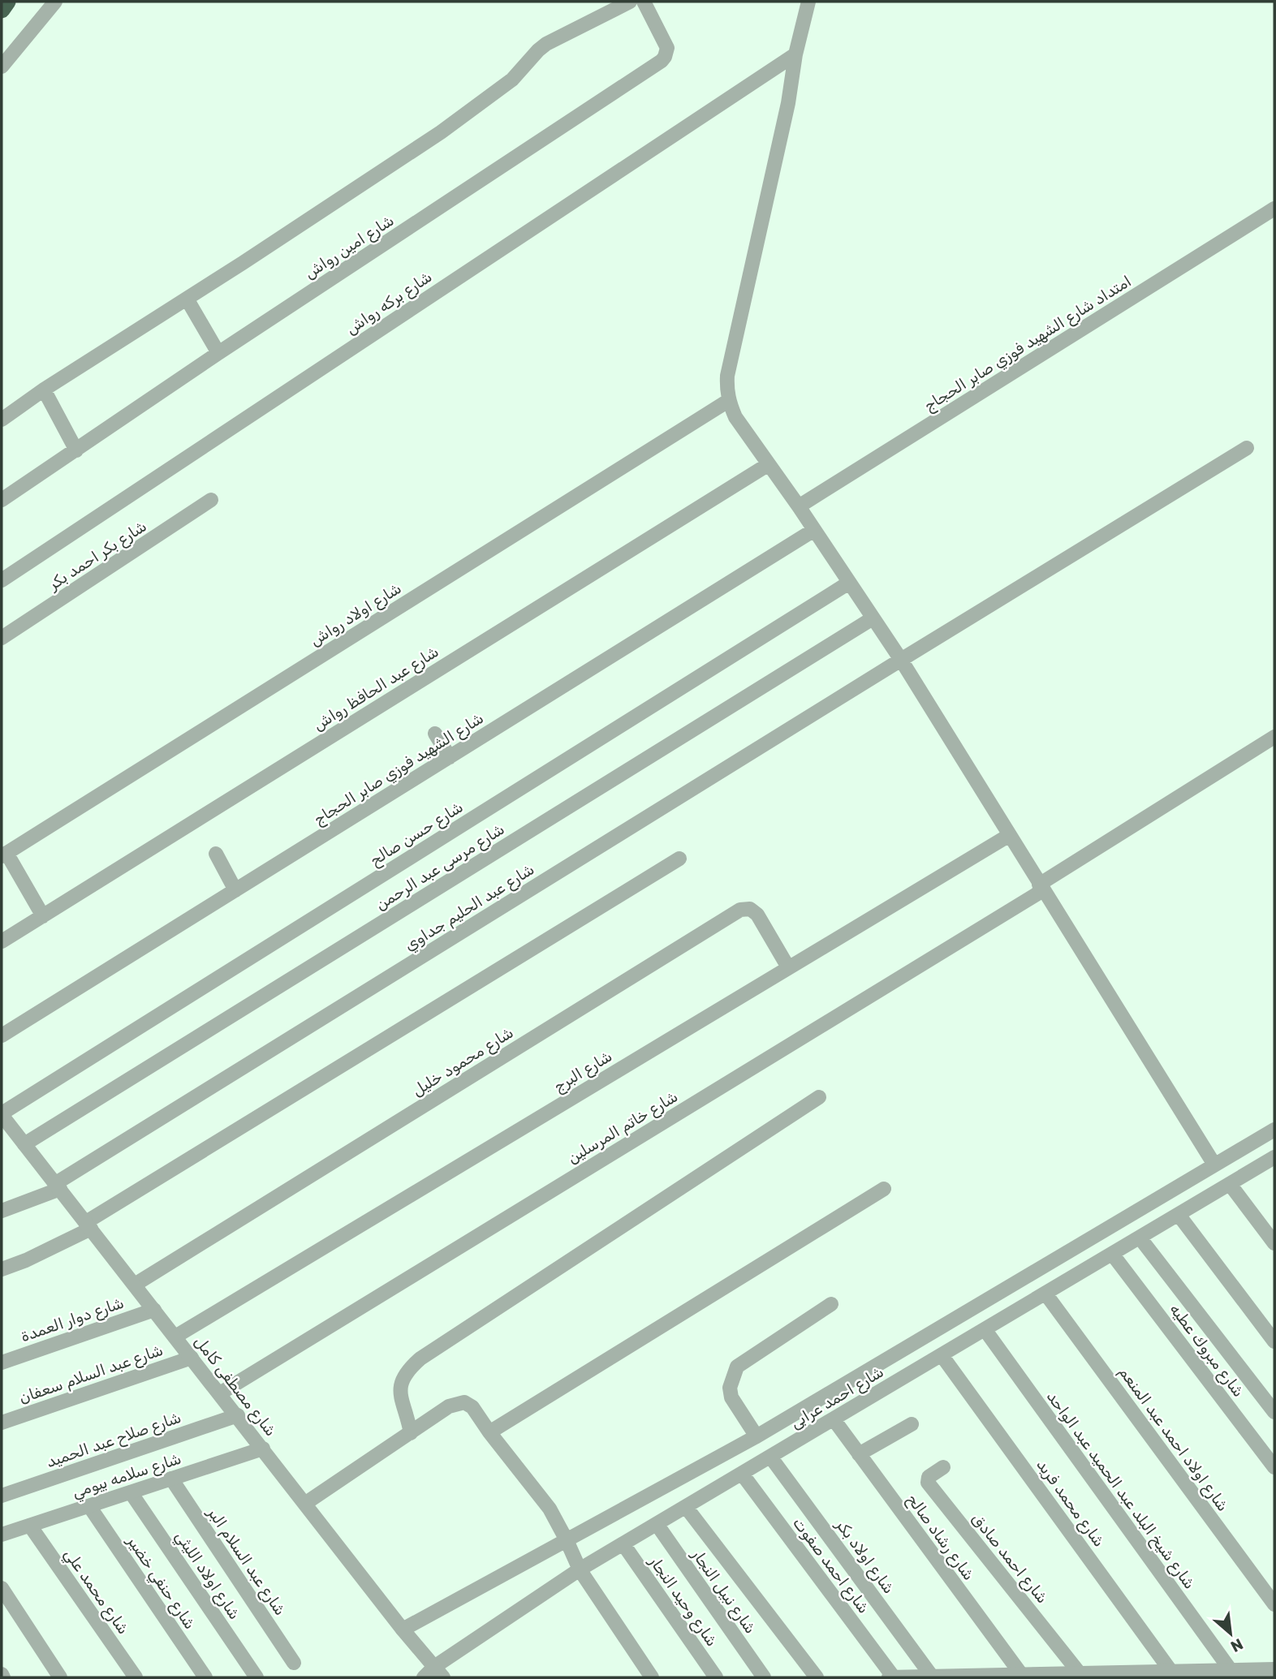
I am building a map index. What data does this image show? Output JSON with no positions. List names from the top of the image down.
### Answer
{
  "streets": {
    "street": [
      "شارع امين رواش",
      "شارع بركه رواش",
      "امتداد شارع الشهيد فوزي صابر الحجاج",
      "شارع بكر احمد بكر",
      "شارع اولاد رواش",
      "شارع عبد الحافظ رواش",
      "شارع الشهيد فوزي صابر الحجاج",
      "شارع حسن صالح",
      "شارع مرسى عبد الرحمن",
      "شارع عبد الحليم جداوي",
      "شارع محمود خليل",
      "شارع البرج",
      "شارع خاتم المرسلين",
      "شارع دوار العمدة",
      "شارع مبروك عطيه",
      "شارع عبد السلام سعفان",
      "شارع مصطفى كامل",
      "شارع احمد عرابى",
      "شارع اولاد احمد عبد المنعم",
      "شارع صلاح عبد الحميد",
      "شارع سلامه بيومي",
      "شارع شيخ البلد عبد الحميد عبد الواحد",
      "شارع محمد فريد",
      "شارع رشاد صالح",
      "شارع اولاد بكر",
      "شارع احمد صادق",
      "شارع عبد السلام البر",
      "شارع احمد صفوت",
      "شارع اولاد الليثي",
      "شارع حنفي خضير",
      "شارع محمد علي",
      "شارع نبيل النجار",
      "شارع وحيد النجار"
    ]
  },
  "crossings": [
    ["شارع حسن صالح", "شارع مصطفى كامل"],
    ["شارع مرسى عبد الرحمن", "شارع مصطفى كامل"],
    ["شارع عبد الحليم جداوي", "شارع مصطفى كامل"],
    ["شارع محمود خليل", "شارع البرج"],
    ["شارع محمود خليل", "شارع مصطفى كامل"],
    ["شارع البرج", "شارع مصطفى كامل"],
    ["شارع خاتم المرسلين", "شارع مصطفى كامل"],
    ["شارع دوار العمدة", "شارع مصطفى كامل"],
    ["شارع مبروك عطيه", "شارع احمد عرابى"],
    ["شارع عبد السلام سعفان", "شارع مصطفى كامل"],
    ["شارع مصطفى كامل", "شارع احمد عرابى"],
    ["شارع مصطفى كامل", "شارع صلاح عبد الحميد"],
    ["شارع مصطفى كامل", "شارع سلامه بيومي"],
    ["شارع احمد عرابى", "شارع اولاد احمد عبد المنعم"],
    ["شارع احمد عرابى", "شارع شيخ البلد عبد الحميد عبد الواحد"],
    ["شارع احمد عرابى", "شارع محمد فريد"],
    ["شارع احمد عرابى", "شارع رشاد صالح"],
    ["شارع احمد عرابى", "شارع اولاد بكر"],
    ["شارع احمد عرابى", "شارع احمد صفوت"],
    ["شارع احمد عرابى", "شارع نبيل النجار"],
    ["شارع احمد عرابى", "شارع وحيد النجار"],
    ["شارع سلامه بيومي", "شارع عبد السلام البر"],
    ["شارع سلامه بيومي", "شارع اولاد الليثي"],
    ["شارع سلامه بيومي", "شارع حنفي خضير"],
    ["شارع سلامه بيومي", "شارع محمد علي"]
  ],
  "north": "bottom right"
}
